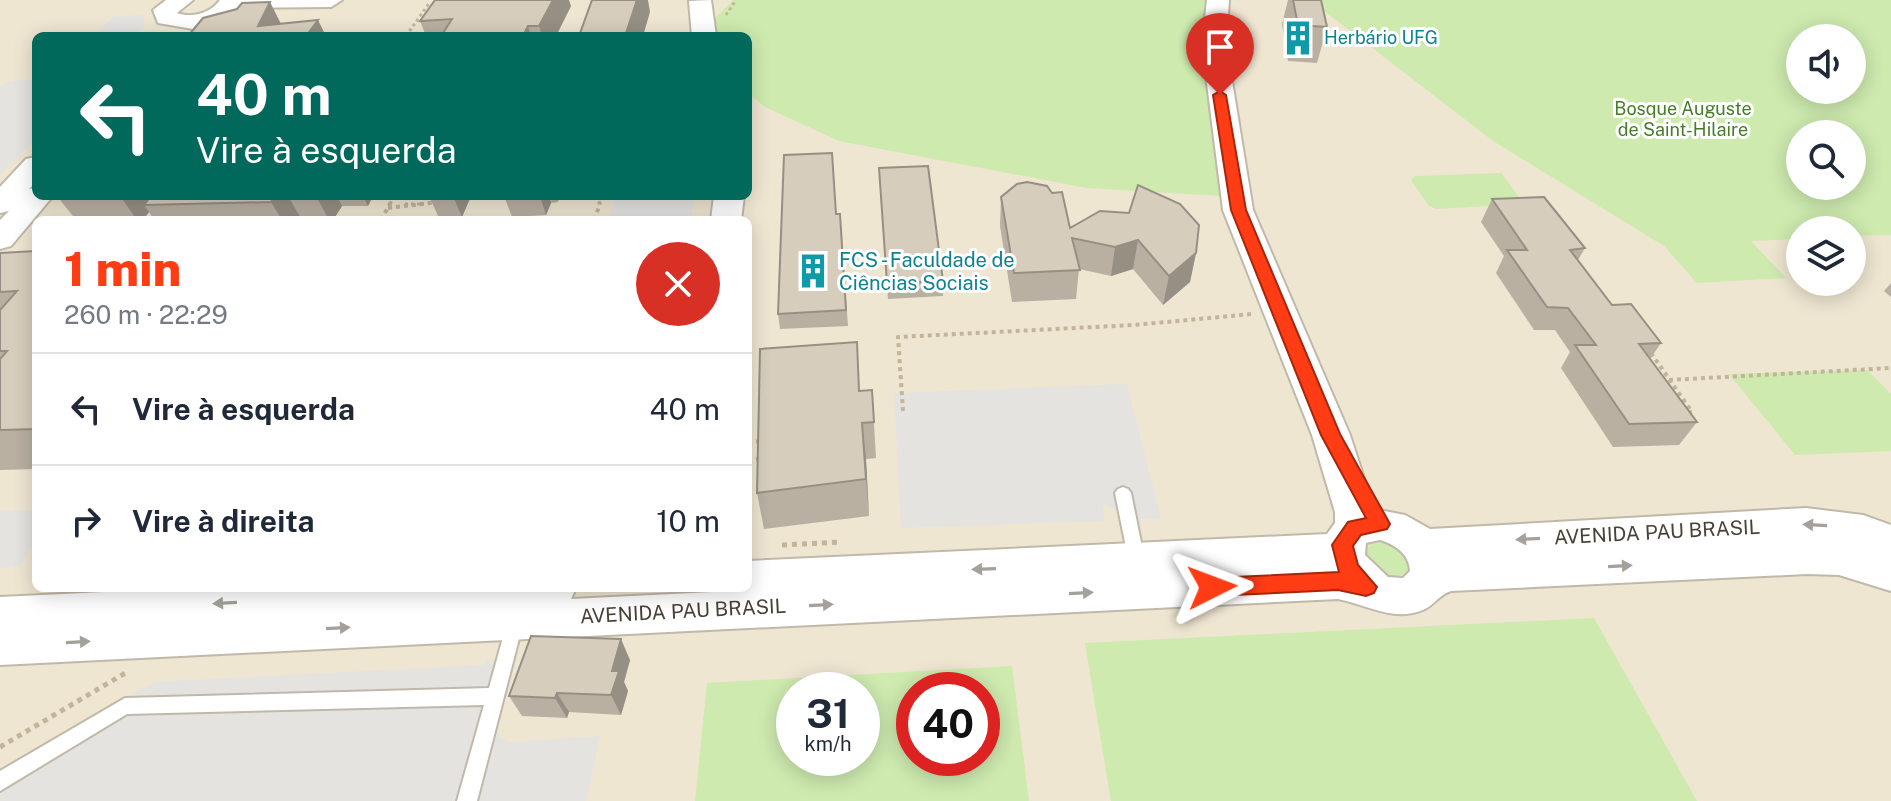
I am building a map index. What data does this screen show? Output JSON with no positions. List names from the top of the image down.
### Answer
{
  "streets": {
    "street": ["AVENIDA PAU BRASIL"]
  },
  "parks": ["Bosque Auguste de Saint-Hilaire"],
  "places": {
    "building": ["Herbário UFG", "FCS - Faculdade de Ciências Sociais"]
  },
  "page": {
    "turn": ["40 m", "Vire à esquerda"],
    "heading": ["1 min", "260 m · 22:29"],
    "list": [
      {
        "name": "Vire à esquerda",
        "value": "40 m"
      },
      {
        "name": "Vire à direita",
        "value": "10 m"
      }
    ],
    "speed": "31 km/h",
    "limit": "40"
  }
}
